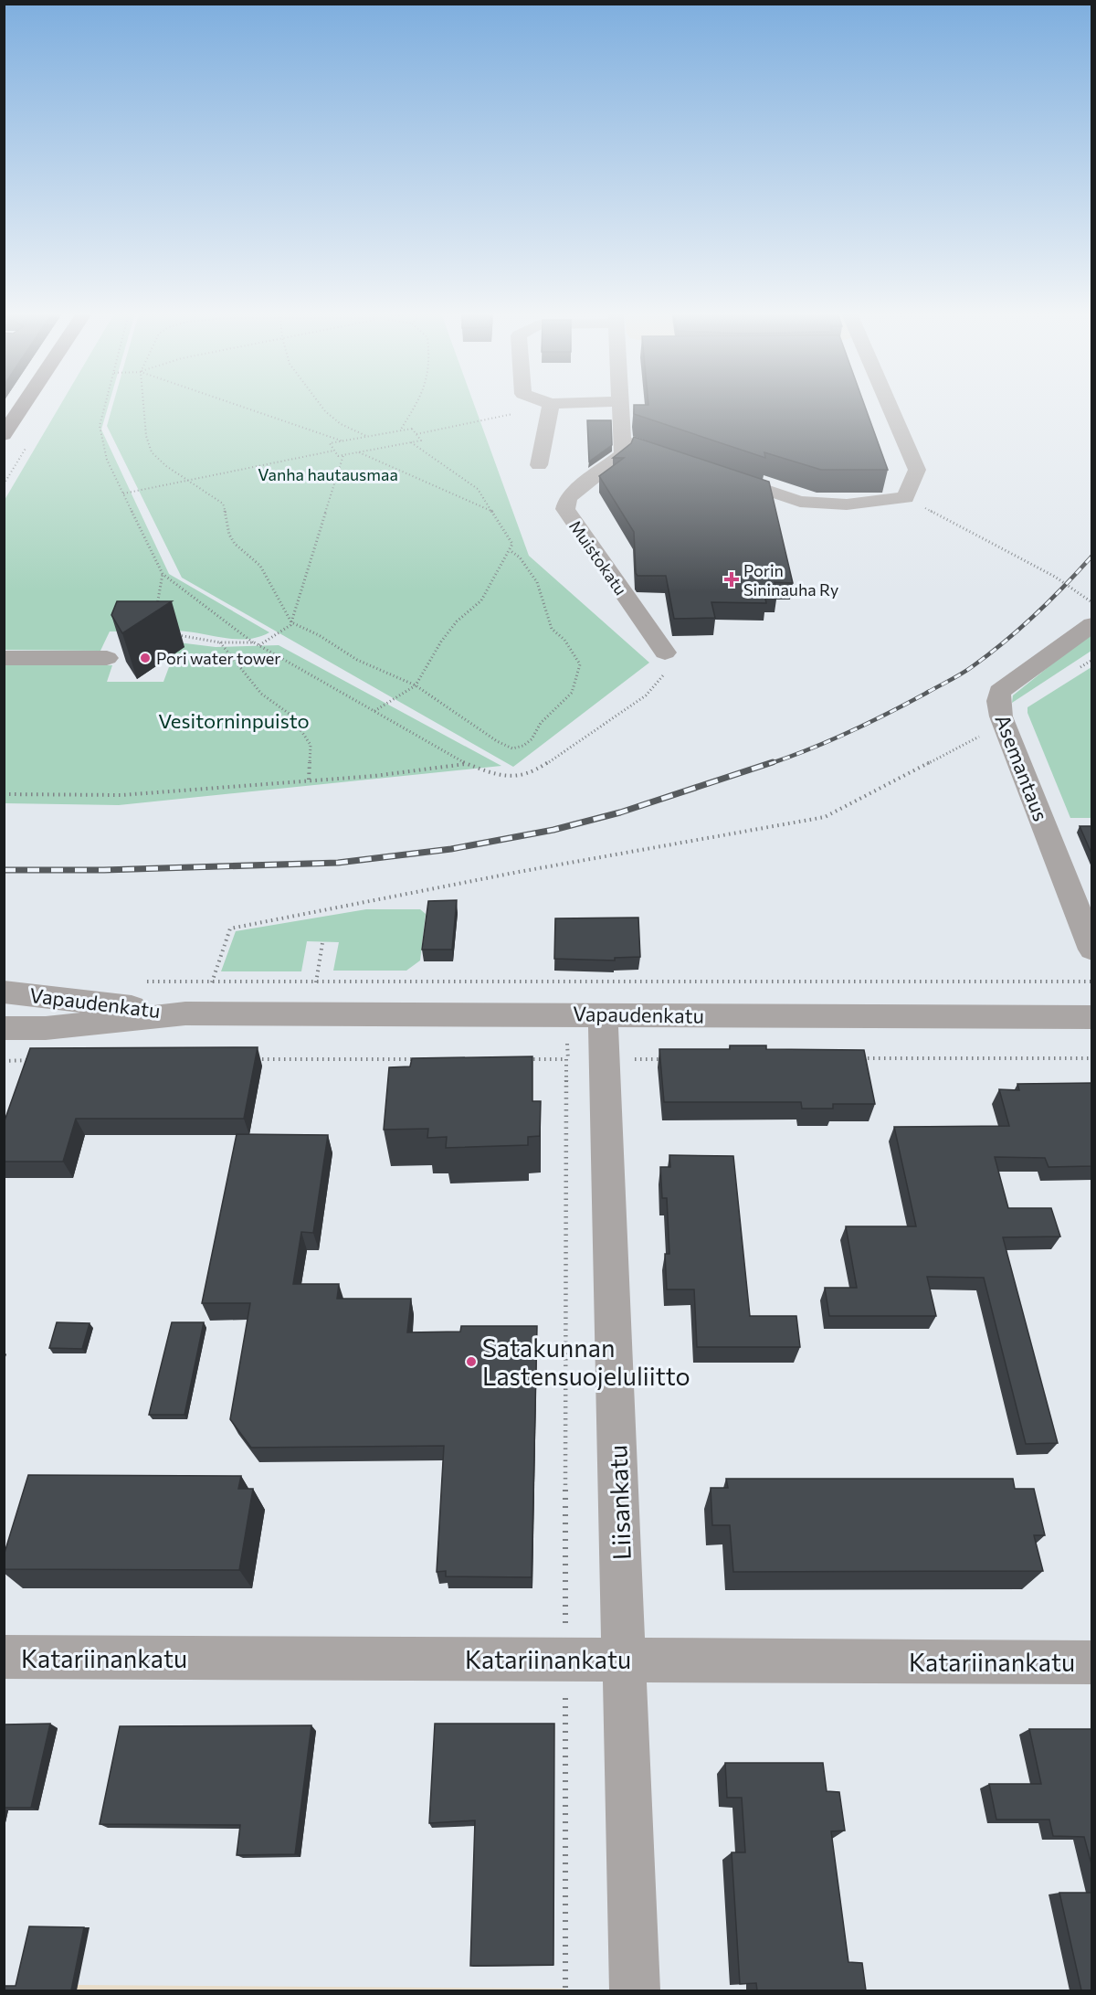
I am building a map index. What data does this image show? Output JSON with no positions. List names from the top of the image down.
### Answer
{
  "streets": {
    "street": [
      "Muistokatu",
      "Asemantaus",
      "Vapaudenkatu",
      "Liisankatu",
      "Katariinankatu"
    ]
  },
  "crossings": [
    ["Vapaudenkatu", "Liisankatu"],
    ["Liisankatu", "Katariinankatu"]
  ],
  "parks": ["Vanha hautausmaa", "Vesitorninpuisto"],
  "places": {
    "health": ["Porin Sininauha Ry"],
    "other": ["Pori water tower", "Satakunnan Lastensuojeluliitto"]
  }
}
